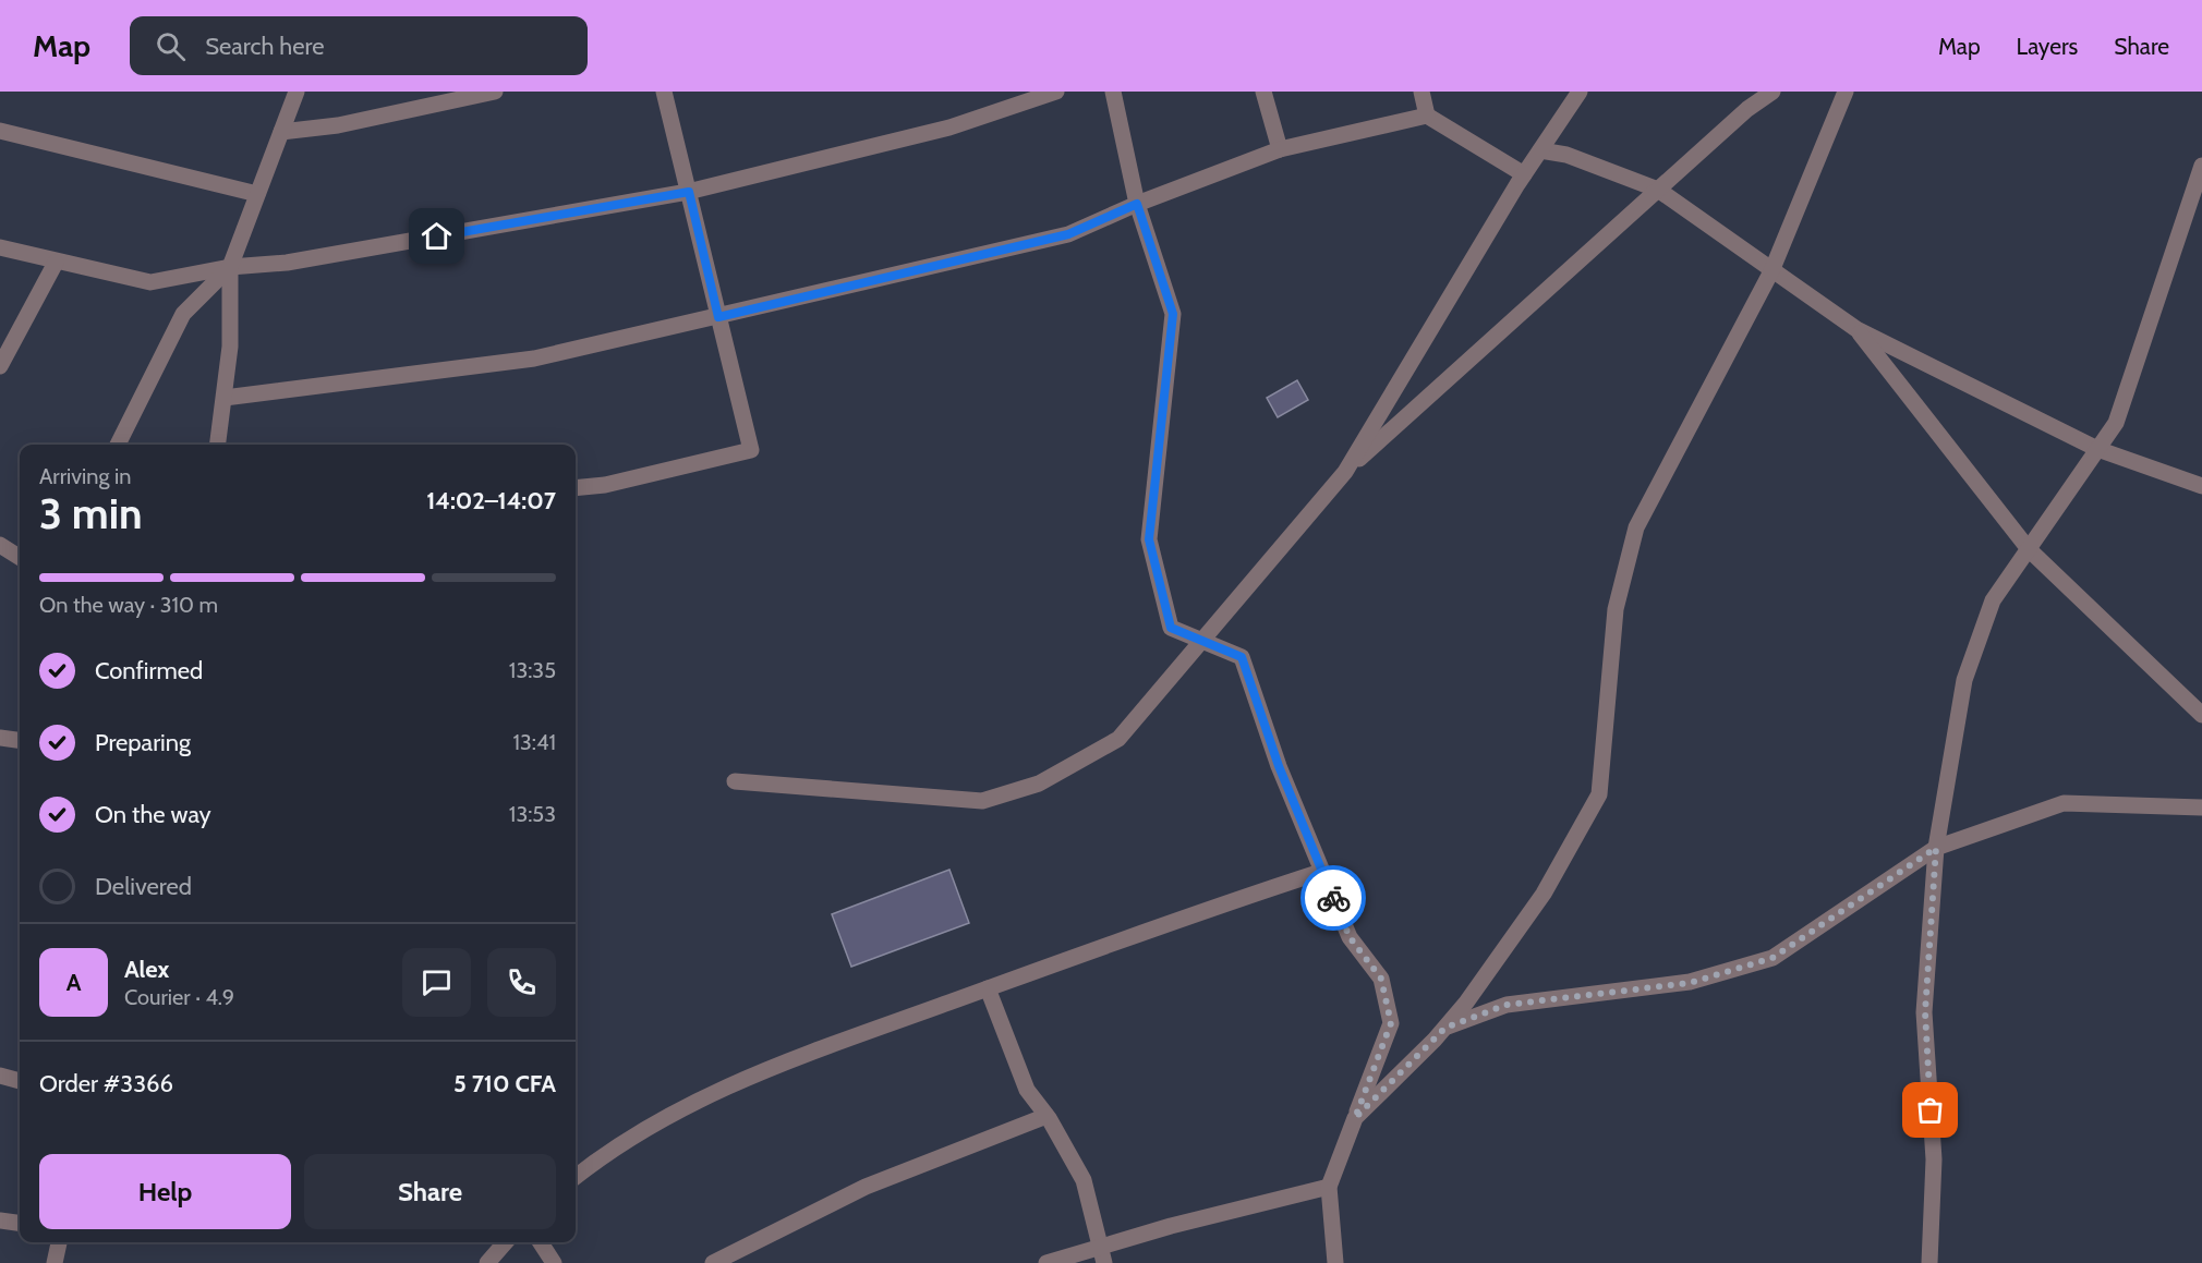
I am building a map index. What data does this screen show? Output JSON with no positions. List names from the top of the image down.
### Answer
{
  "page": {
    "header": "Map",
    "search": "Search here",
    "nav": ["Map", "Layers", "Share"],
    "heading": ["3 min", "Arriving in", "14:02–14:07"],
    "panel": [
      "Alex",
      "Courier · 4.9",
      "Order #3366",
      "5 710 CFA"
    ],
    "bar": "On the way · 310 m",
    "list": [
      ["Confirmed", "13:35"],
      ["Preparing", "13:41"],
      ["On the way", "13:53"],
      "Delivered"
    ],
    "round": "A",
    "buttons": ["Help", "Share"]
  }
}
